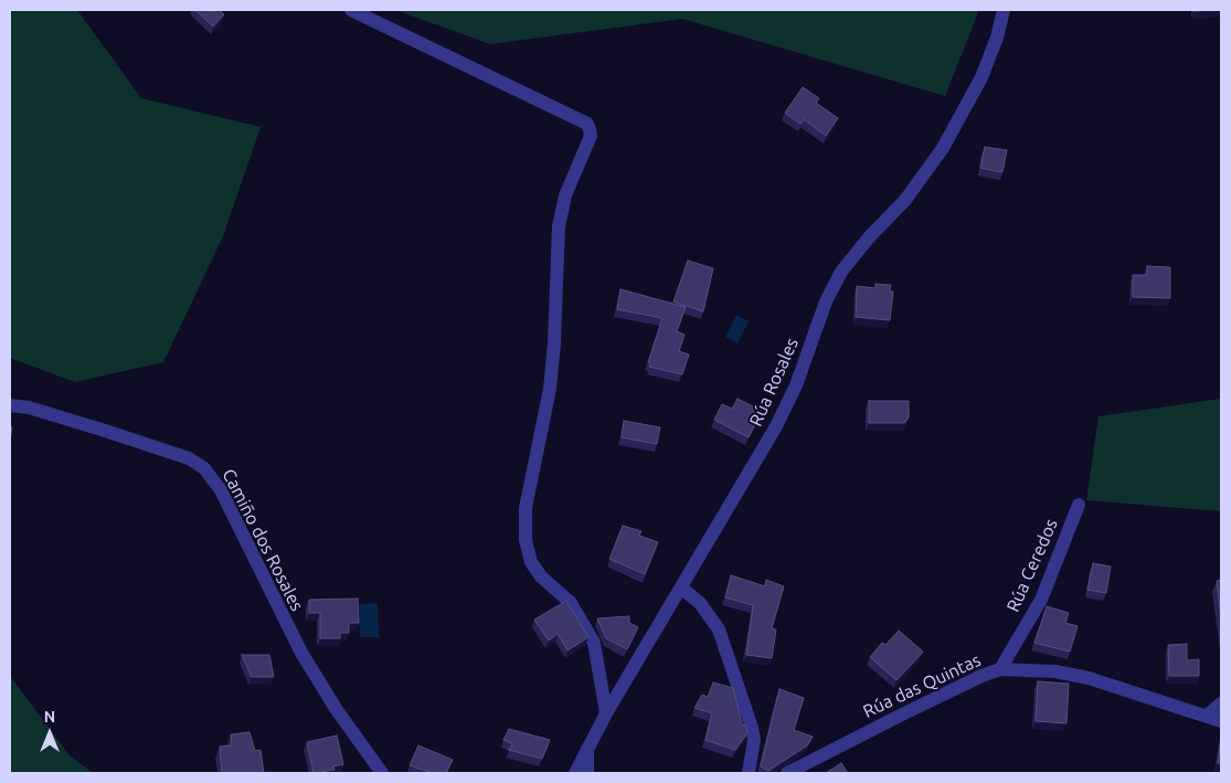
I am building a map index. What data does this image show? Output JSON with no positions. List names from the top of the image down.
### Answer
{
  "streets": {
    "street": [
      "Rúa Rosales",
      "Camiño dos Rosales",
      "Rúa Ceredos",
      "Rúa das Quintas"
    ]
  },
  "crossings": [
    ["Rúa Ceredos", "Rúa das Quintas"]
  ],
  "north": "top"
}
